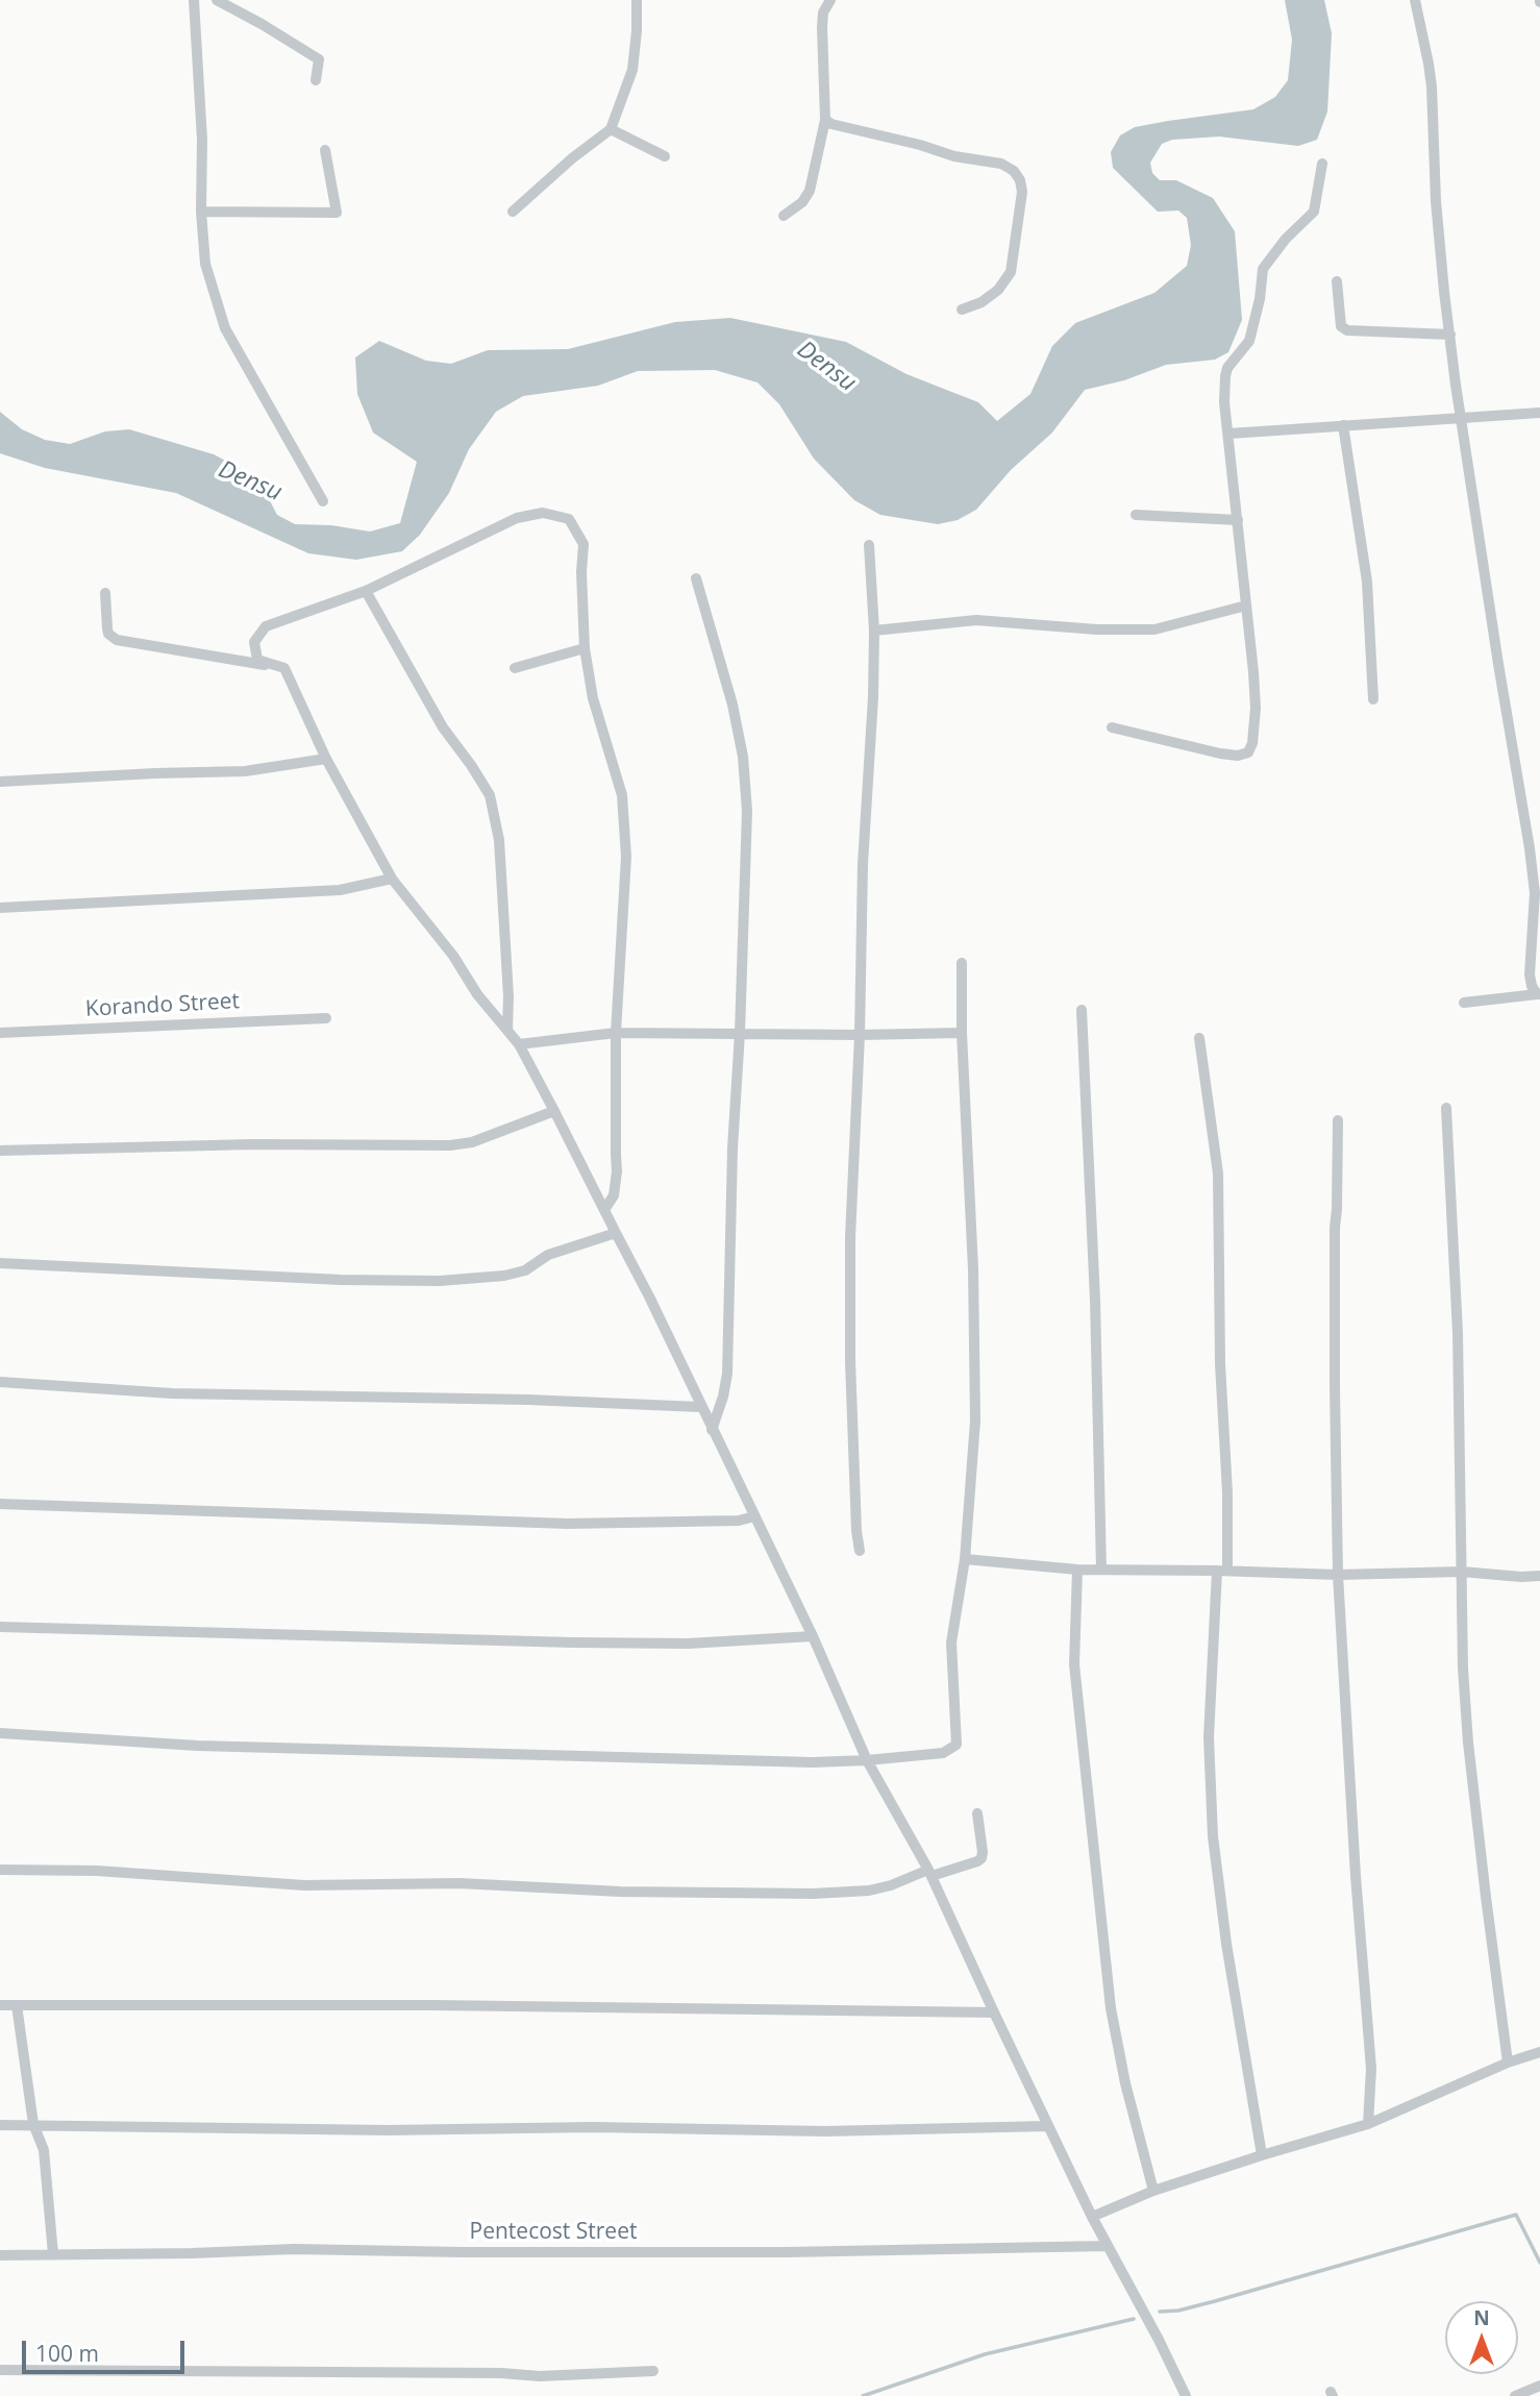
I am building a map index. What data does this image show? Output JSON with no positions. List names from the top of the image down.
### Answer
{
  "streets": {
    "street": ["Korando Street", "Pentecost Street"]
  },
  "water": ["Densu"],
  "scale_bar": "100 m",
  "north": "top"
}
